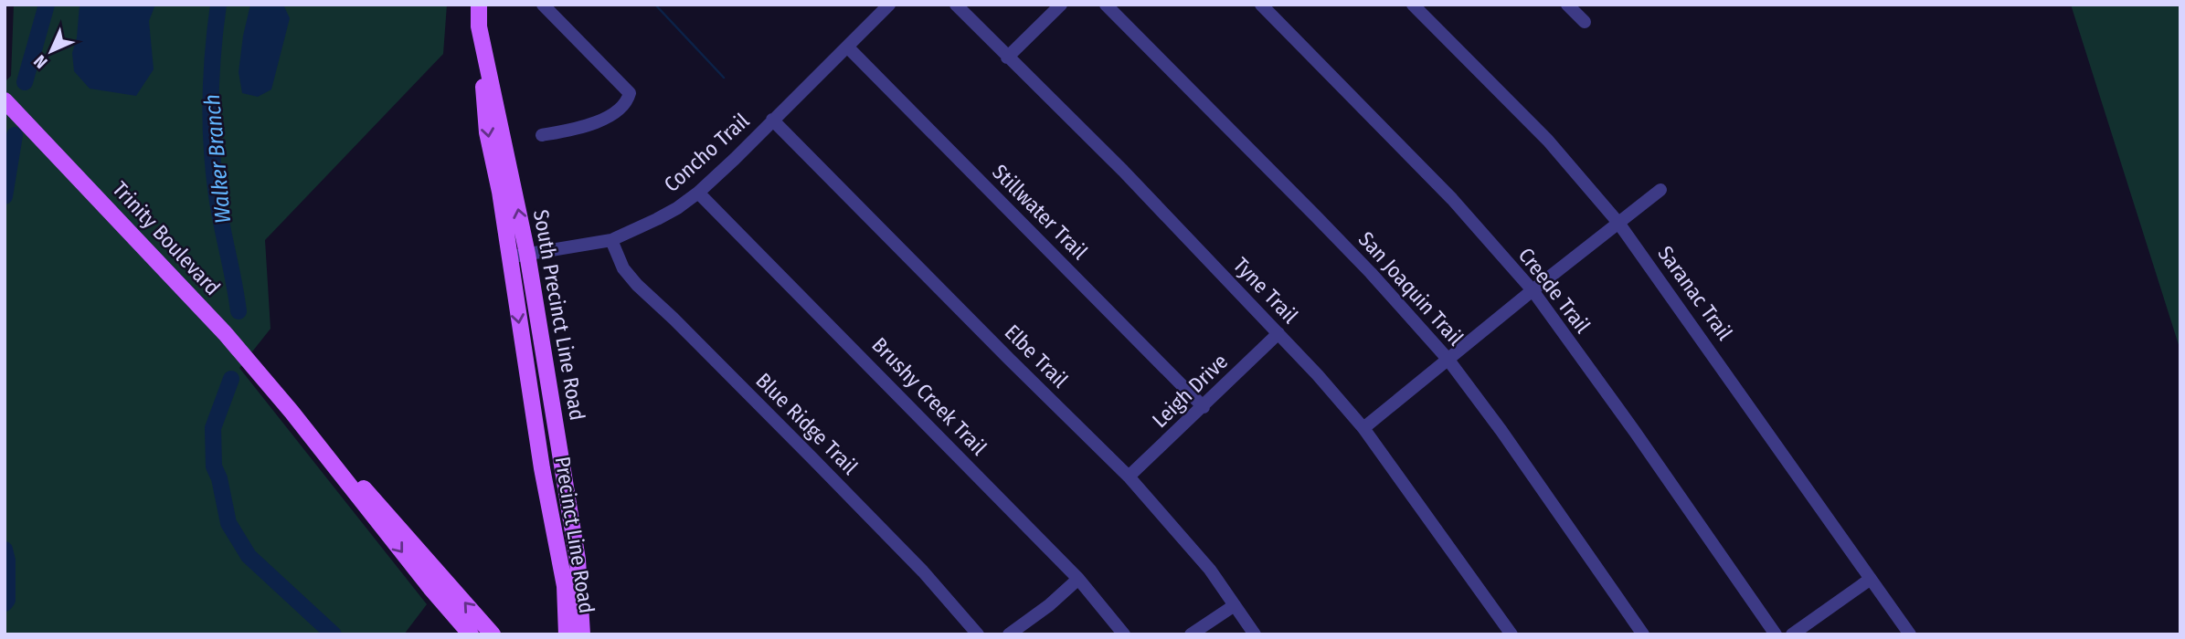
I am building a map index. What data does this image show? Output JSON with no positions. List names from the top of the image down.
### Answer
{
  "streets": {
    "main road": ["Trinity Boulevard", "South Precinct Line Road", "Precinct Line Road"],
    "street": [
      "Concho Trail",
      "Stillwater Trail",
      "San Joaquin Trail",
      "Tyne Trail",
      "Creede Trail",
      "Saranac Trail",
      "Elbe Trail",
      "Leigh Drive",
      "Brushy Creek Trail",
      "Blue Ridge Trail"
    ]
  },
  "crossings": [
    ["Concho Trail", "Stillwater Trail"],
    ["Concho Trail", "South Precinct Line Road"],
    ["Concho Trail", "Elbe Trail"],
    ["Concho Trail", "Brushy Creek Trail"],
    ["Concho Trail", "Blue Ridge Trail"],
    ["Concho Trail", "Precinct Line Road"],
    ["Stillwater Trail", "Leigh Drive"],
    ["Tyne Trail", "Leigh Drive"],
    ["South Precinct Line Road", "Precinct Line Road"],
    ["Elbe Trail", "Leigh Drive"]
  ],
  "one_way": ["South Precinct Line Road", "Precinct Line Road"],
  "water": ["Walker Branch"],
  "north": "bottom left"
}
